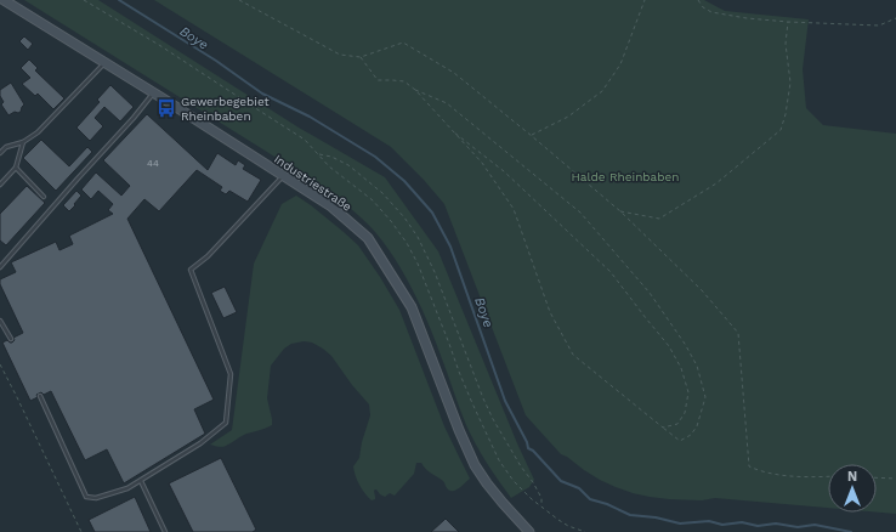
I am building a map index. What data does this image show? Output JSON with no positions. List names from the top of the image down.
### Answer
{
  "streets": {
    "street": ["Industriestraße"]
  },
  "water": ["Boye"],
  "parks": ["Halde Rheinbaben"],
  "places": {
    "bus stop": ["Gewerbegebiet Rheinbaben"]
  },
  "house_numbers": ["44"],
  "north": "top"
}
